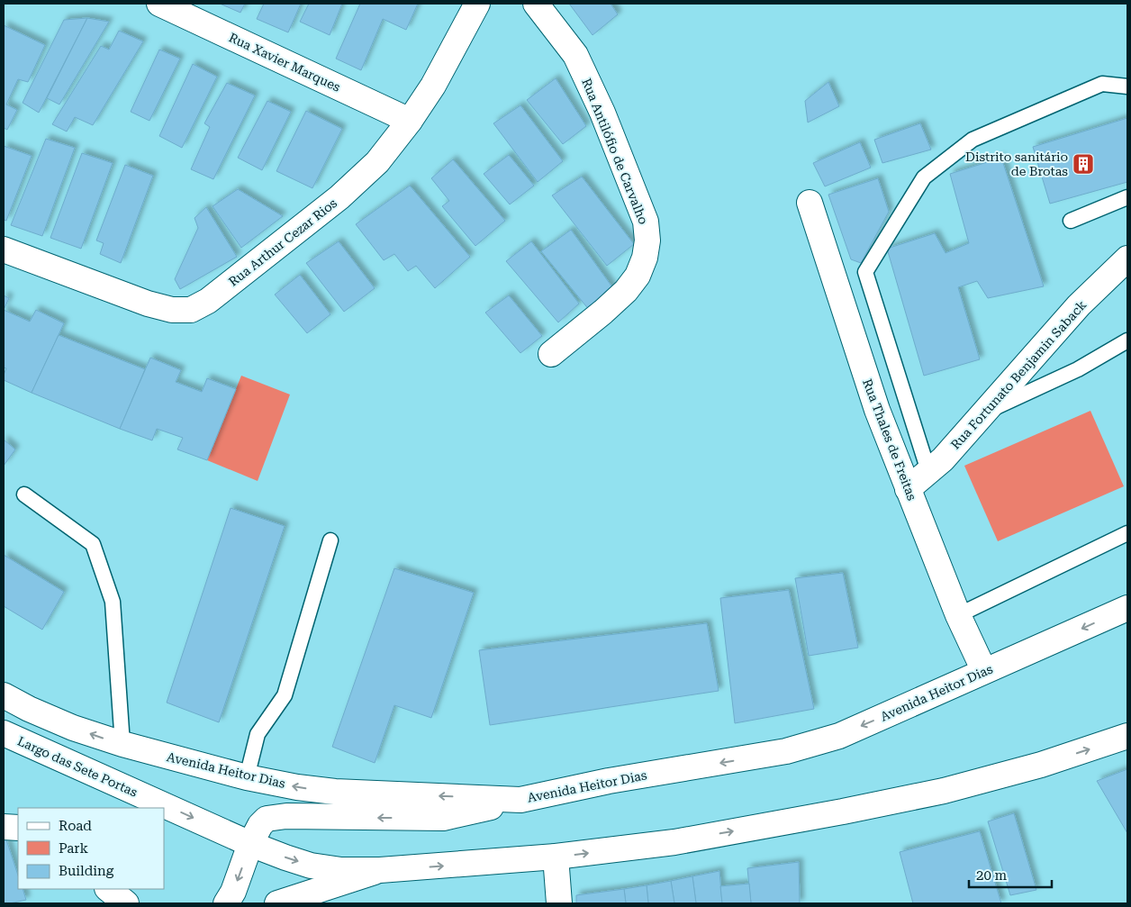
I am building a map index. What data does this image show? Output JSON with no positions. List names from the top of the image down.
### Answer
{
  "streets": {
    "main road": [
      "Rua Xavier Marques",
      "Rua Antilófio de Carvalho",
      "Rua Arthur Cezar Rios",
      "Rua Fortunato Benjamin Saback",
      "Rua Thales de Freitas",
      "Avenida Heitor Dias",
      "Largo das Sete Portas"
    ]
  },
  "crossings": [
    ["Rua Xavier Marques", "Rua Arthur Cezar Rios"],
    ["Rua Fortunato Benjamin Saback", "Rua Thales de Freitas"],
    ["Rua Thales de Freitas", "Avenida Heitor Dias"]
  ],
  "one_way": ["Largo das Sete Portas"],
  "places": {
    "building": ["Distrito sanitário de Brotas"]
  },
  "legend": ["Road", "Park", "Building"],
  "scale_bar": "20 m"
}
